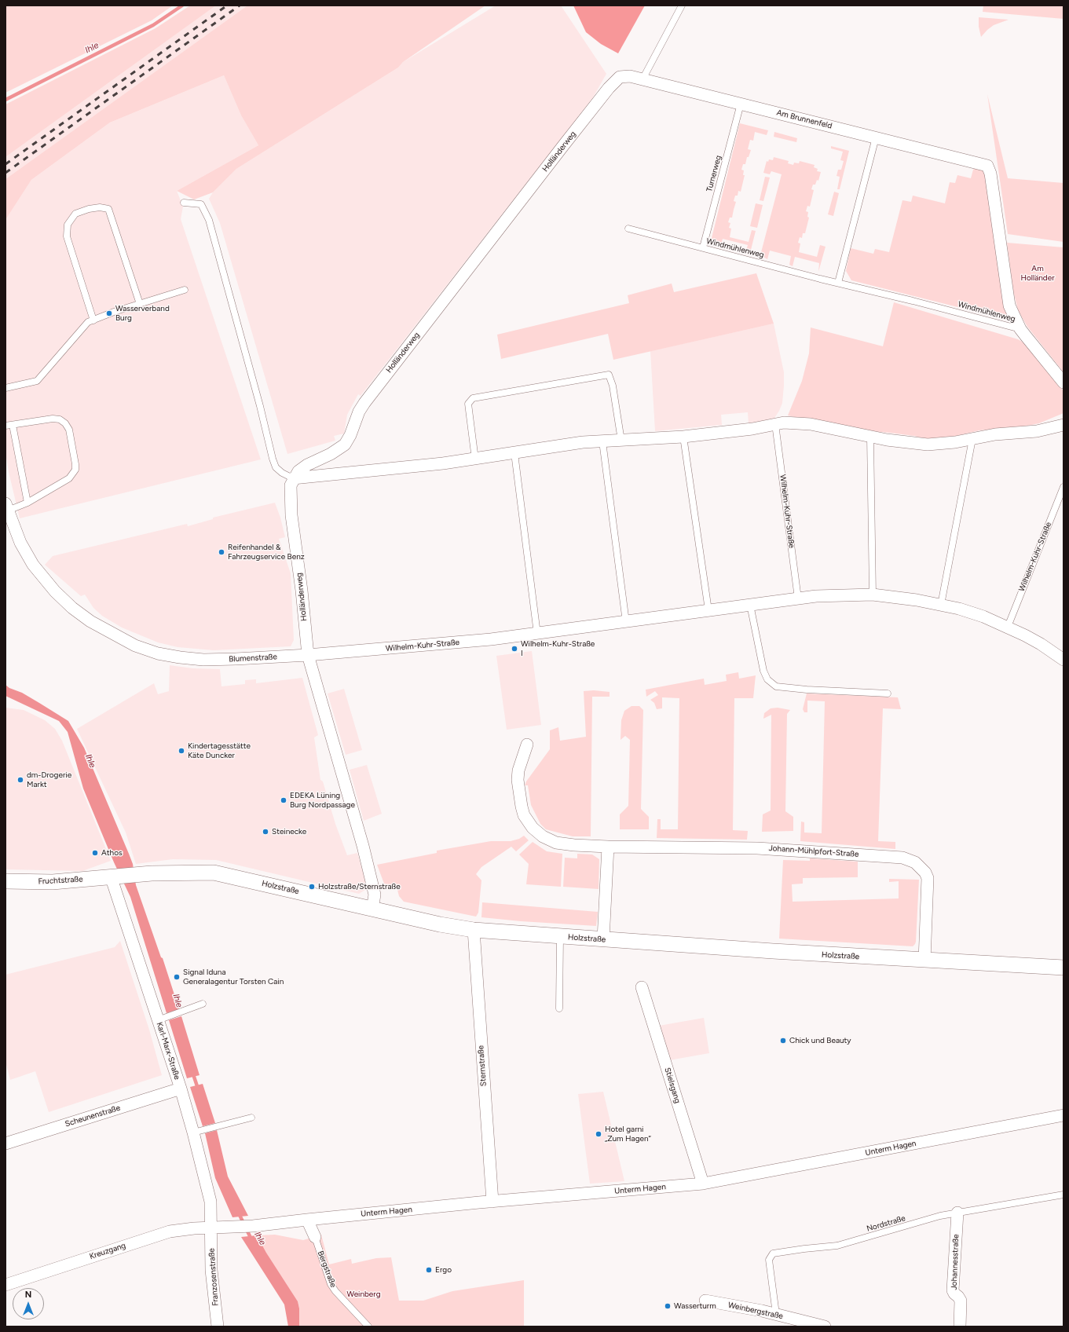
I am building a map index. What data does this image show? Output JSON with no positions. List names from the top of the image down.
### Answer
{
  "streets": {
    "street": [
      "Am Brunnenfeld",
      "Holländerweg",
      "Wilhelm-Kuhr-Straße",
      "Blumenstraße",
      "Johann-Mühlpfort-Straße",
      "Fruchtstraße",
      "Holzstraße",
      "Karl-Marx-Straße",
      "Sternstraße",
      "Stielsgang",
      "Scheunenstraße",
      "Unterm Hagen",
      "Kreuzgang",
      "Johannesstraße",
      "Bergstraße",
      "Franzosenstraße",
      "Weinbergstraße"
    ],
    "lane": ["Turnerweg", "Windmühlenweg", "Nordstraße"]
  },
  "crossings": [
    ["Am Brunnenfeld", "Holländerweg"],
    ["Am Brunnenfeld", "Turnerweg"],
    ["Am Brunnenfeld", "Windmühlenweg"],
    ["Holländerweg", "Wilhelm-Kuhr-Straße"],
    ["Holländerweg", "Blumenstraße"],
    ["Turnerweg", "Windmühlenweg"],
    ["Wilhelm-Kuhr-Straße", "Blumenstraße"],
    ["Johann-Mühlpfort-Straße", "Holzstraße"],
    ["Fruchtstraße", "Holzstraße"],
    ["Fruchtstraße", "Karl-Marx-Straße"],
    ["Holzstraße", "Karl-Marx-Straße"],
    ["Holzstraße", "Sternstraße"],
    ["Karl-Marx-Straße", "Scheunenstraße"],
    ["Karl-Marx-Straße", "Unterm Hagen"],
    ["Karl-Marx-Straße", "Kreuzgang"],
    ["Karl-Marx-Straße", "Franzosenstraße"],
    ["Sternstraße", "Unterm Hagen"],
    ["Stielsgang", "Unterm Hagen"],
    ["Unterm Hagen", "Kreuzgang"],
    ["Unterm Hagen", "Bergstraße"],
    ["Unterm Hagen", "Franzosenstraße"],
    ["Nordstraße", "Johannesstraße"],
    ["Nordstraße", "Weinbergstraße"],
    ["Kreuzgang", "Franzosenstraße"]
  ],
  "water": ["Ihle"],
  "parks": ["Am Holländer", "Weinberg"],
  "places": [
    "Wasserverband Burg",
    "Reifenhandel & Fahrzeugservice Benz",
    "Wilhelm-Kuhr-Straße I",
    "Kindertagesstätte Käte Duncker",
    "dm-Drogerie Markt",
    "EDEKA Lüning Burg Nordpassage",
    "Steinecke",
    "Athos",
    "Holzstraße/Sternstraße",
    "Signal Iduna Generalagentur Torsten Cain",
    "Chick und Beauty",
    "Hotel garni „Zum Hagen“",
    "Ergo",
    "Wasserturm"
  ],
  "north": "top"
}
